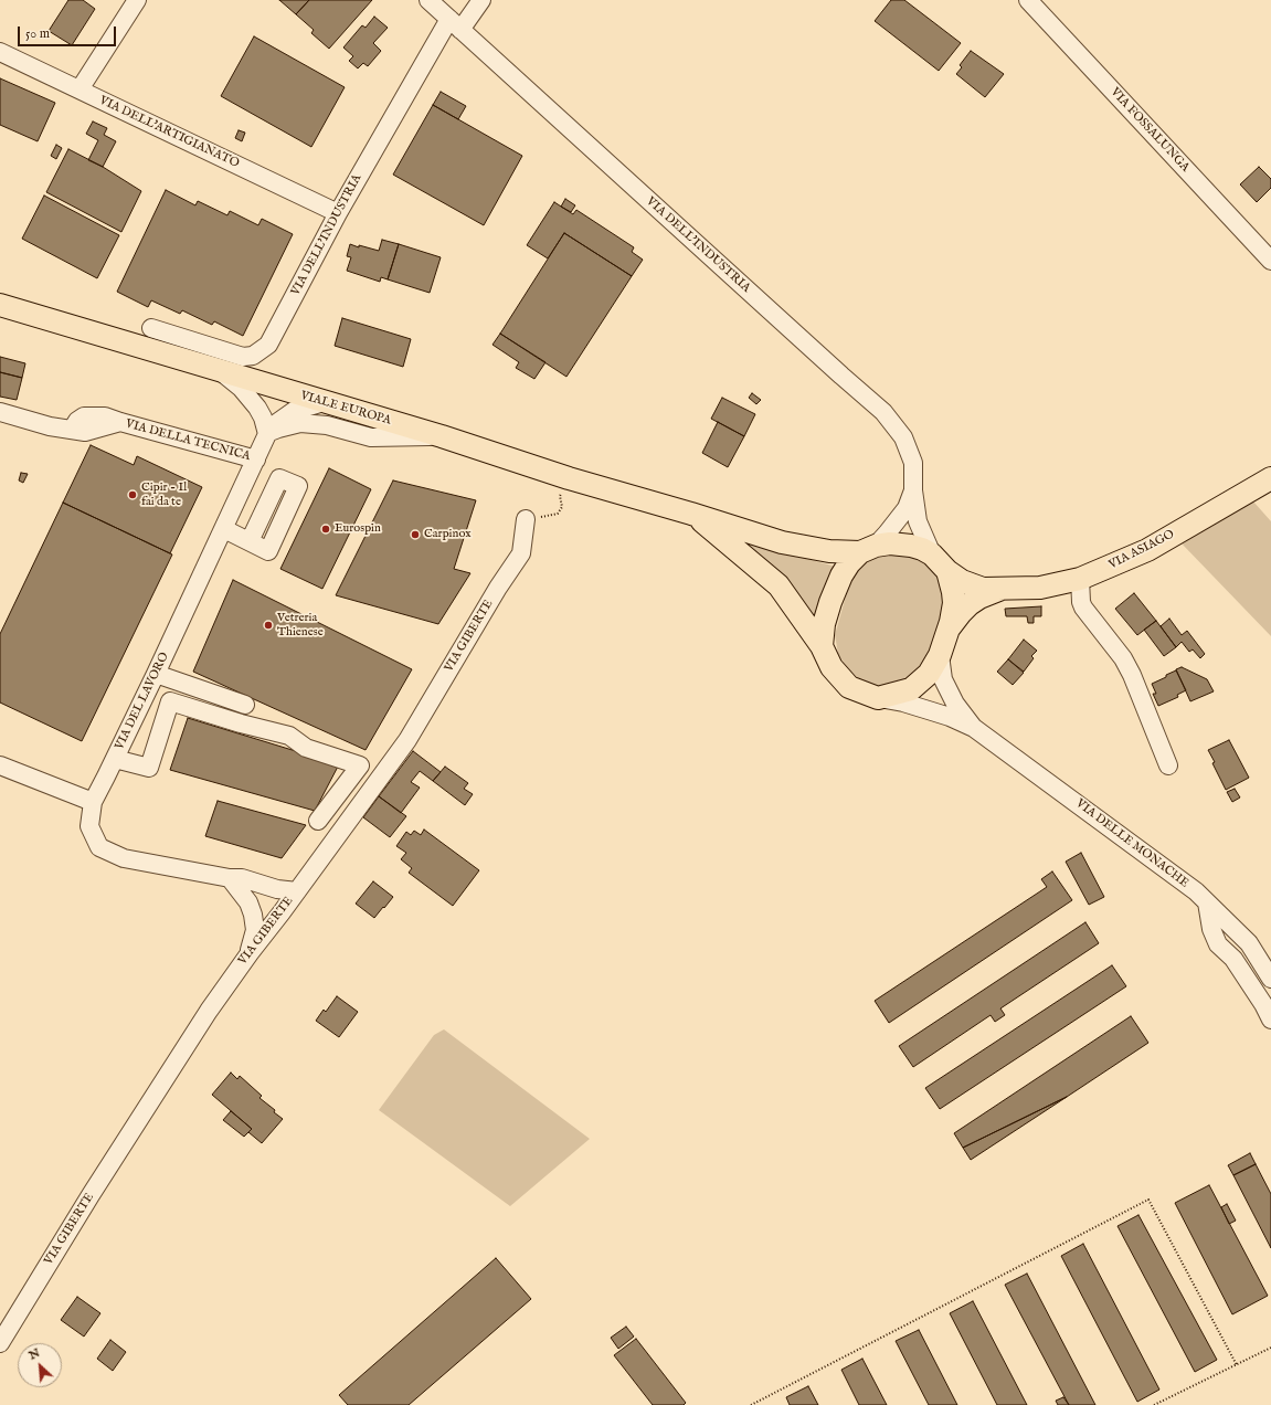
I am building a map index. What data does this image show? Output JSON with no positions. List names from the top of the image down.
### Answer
{
  "streets": {
    "main road": ["VIALE EUROPA", "VIA ASIAGO"],
    "street": [
      "VIA FOSSALUNGA",
      "VIA DELL'ARTIGIANATO",
      "VIA DELL'INDUSTRIA",
      "VIA DELLA TECNICA",
      "VIA GIBERTE",
      "VIA DEL LAVORO",
      "VIA DELLE MONACHE"
    ]
  },
  "crossings": [
    ["VIA DELL'ARTIGIANATO", "VIA DELL'INDUSTRIA"],
    ["VIA DELL'INDUSTRIA", "VIALE EUROPA"],
    ["VIA DELL'INDUSTRIA", "VIA ASIAGO"],
    ["VIALE EUROPA", "VIA ASIAGO"],
    ["VIALE EUROPA", "VIA DEL LAVORO"],
    ["VIA DELLA TECNICA", "VIA DEL LAVORO"],
    ["VIA GIBERTE", "VIA DEL LAVORO"]
  ],
  "places": [
    "Cipir - Il fai da te",
    "Eurospin",
    "Carpinox",
    "Vetreria Thienese"
  ],
  "scale_bar": "50 m",
  "north": "top left"
}
